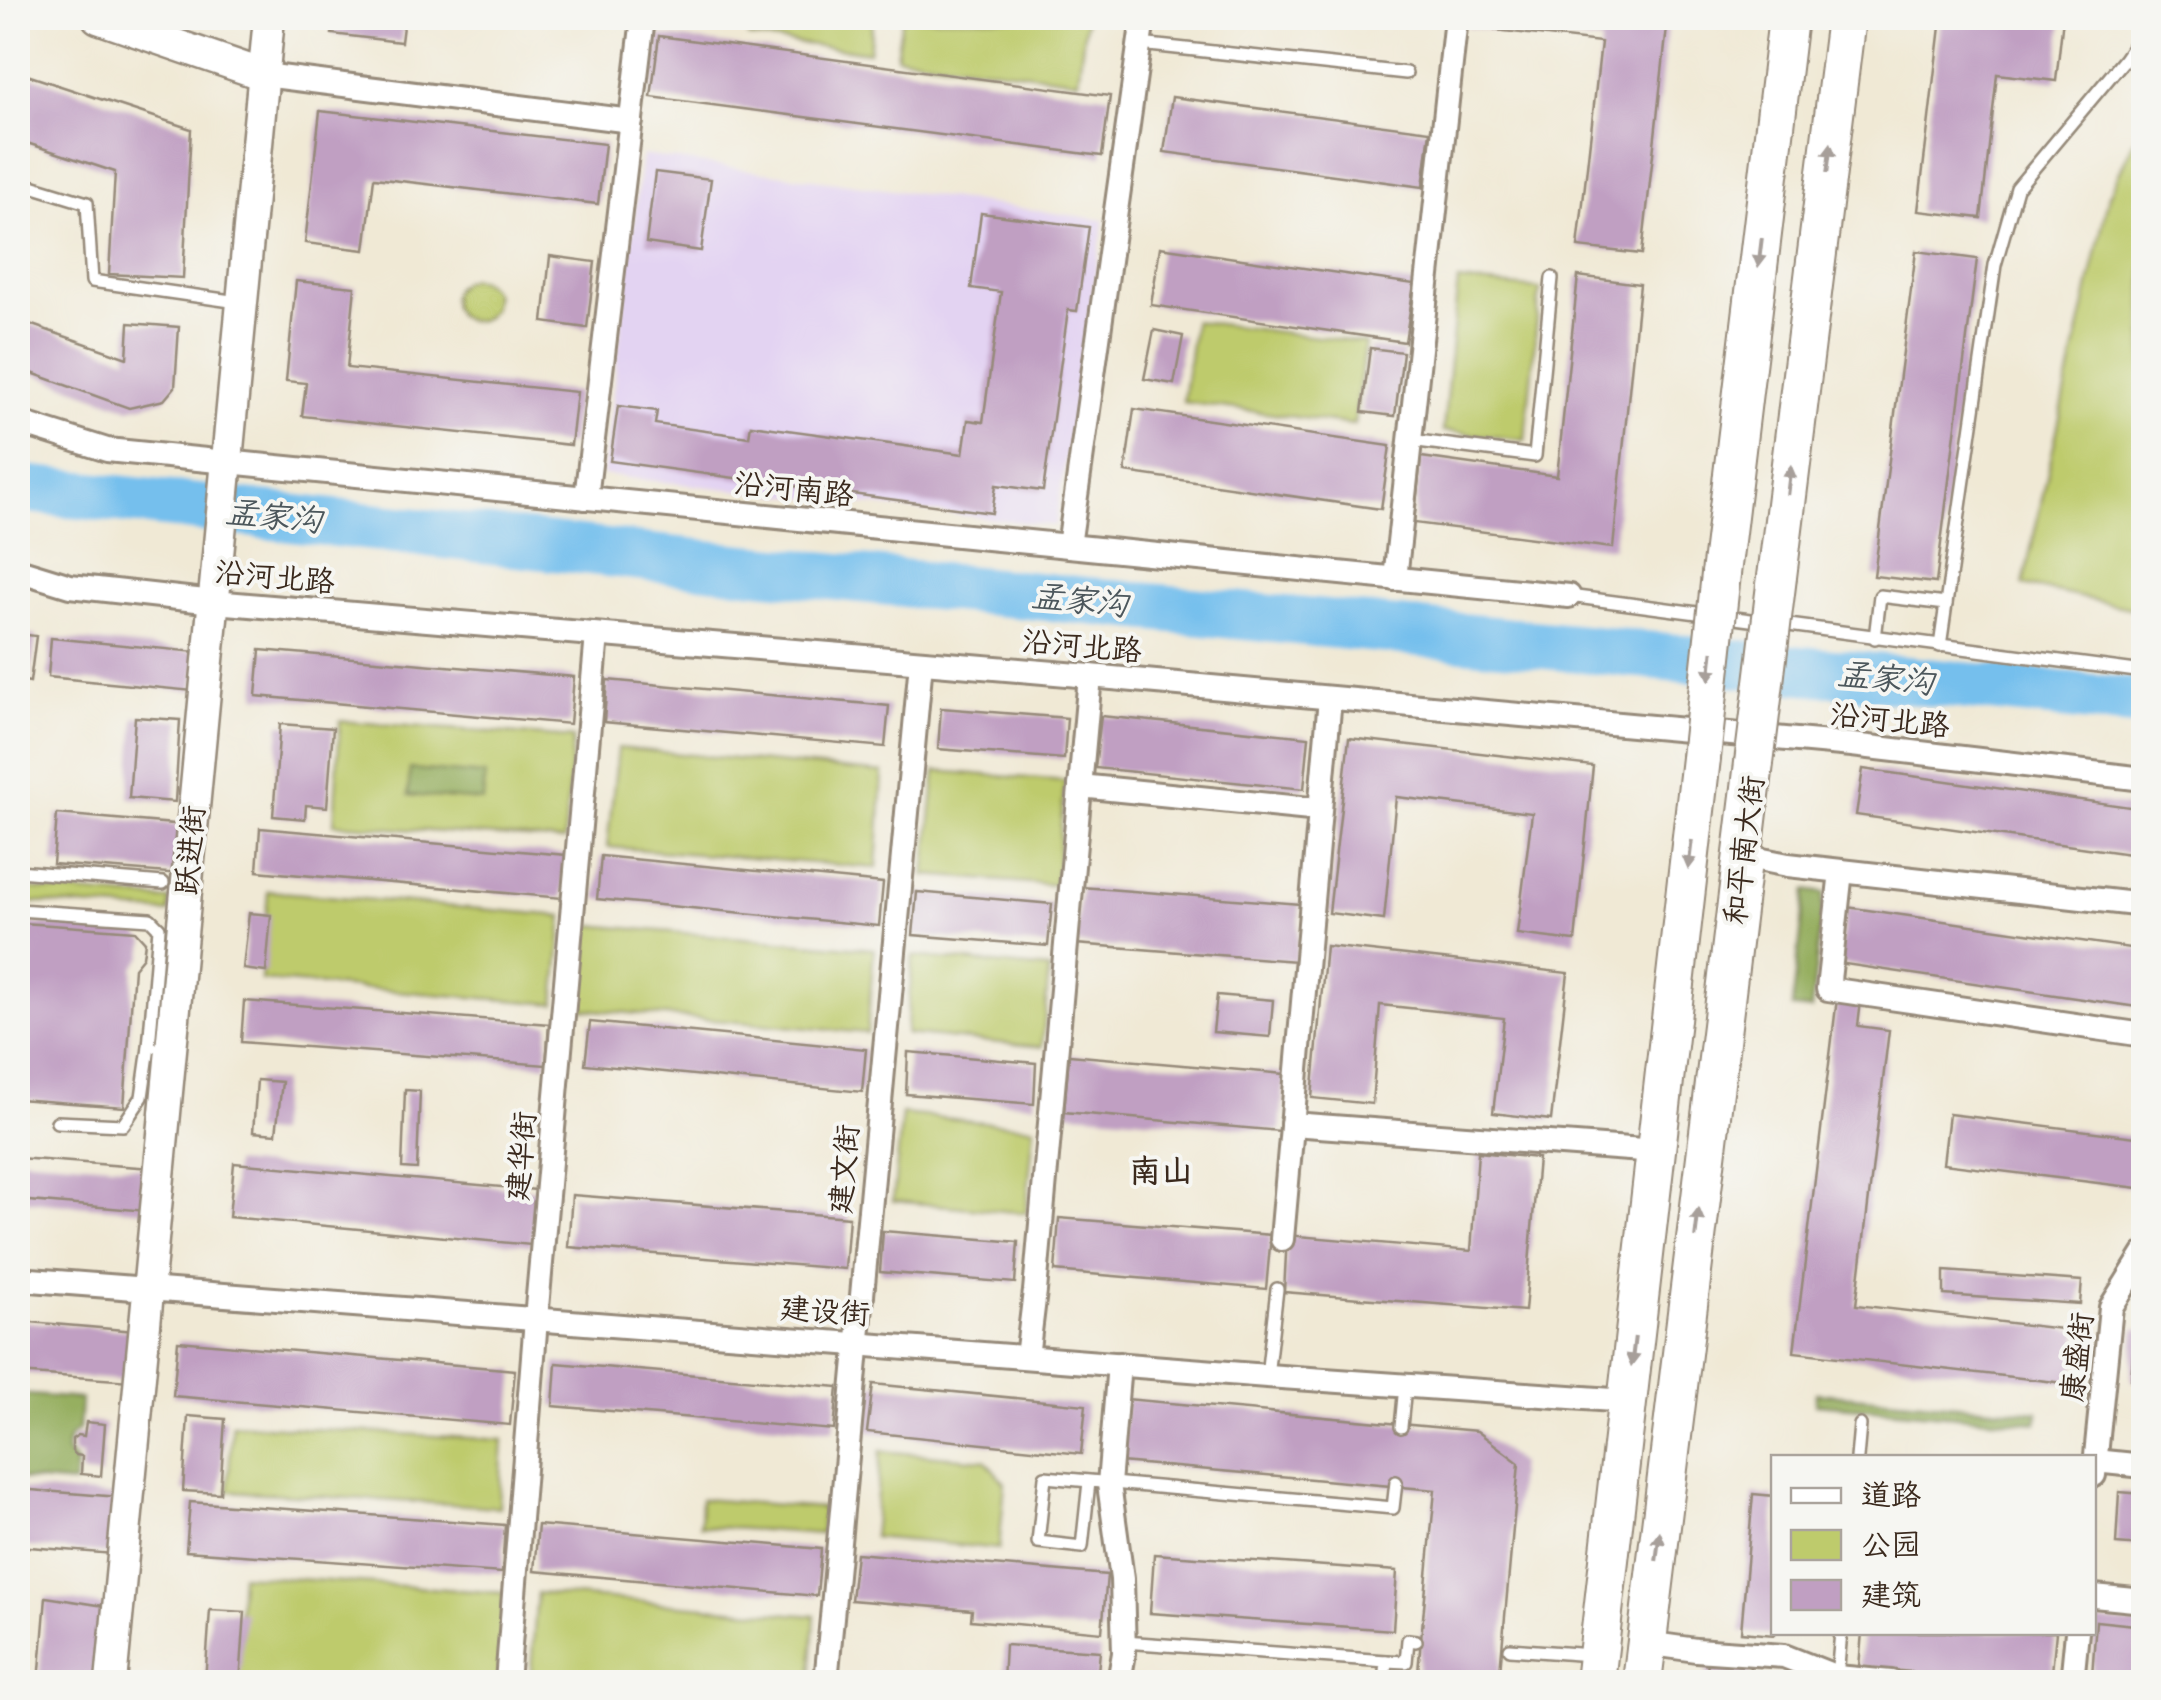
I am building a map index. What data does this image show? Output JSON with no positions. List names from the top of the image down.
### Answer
{
  "streets": {
    "main road": ["和平南大街"],
    "street": [
      "沿河南路",
      "沿河北路",
      "跃进街",
      "建华街",
      "建文街",
      "建设街",
      "康盛街"
    ]
  },
  "crossings": [
    ["沿河南路", "跃进街"],
    ["沿河北路", "跃进街"],
    ["沿河北路", "建华街"],
    ["沿河北路", "建文街"],
    ["跃进街", "建设街"],
    ["和平南大街", "建设街"],
    ["建华街", "建设街"],
    ["建文街", "建设街"]
  ],
  "districts": ["南山"],
  "water": ["孟家沟"],
  "legend": ["道路", "公园", "建筑"]
}
